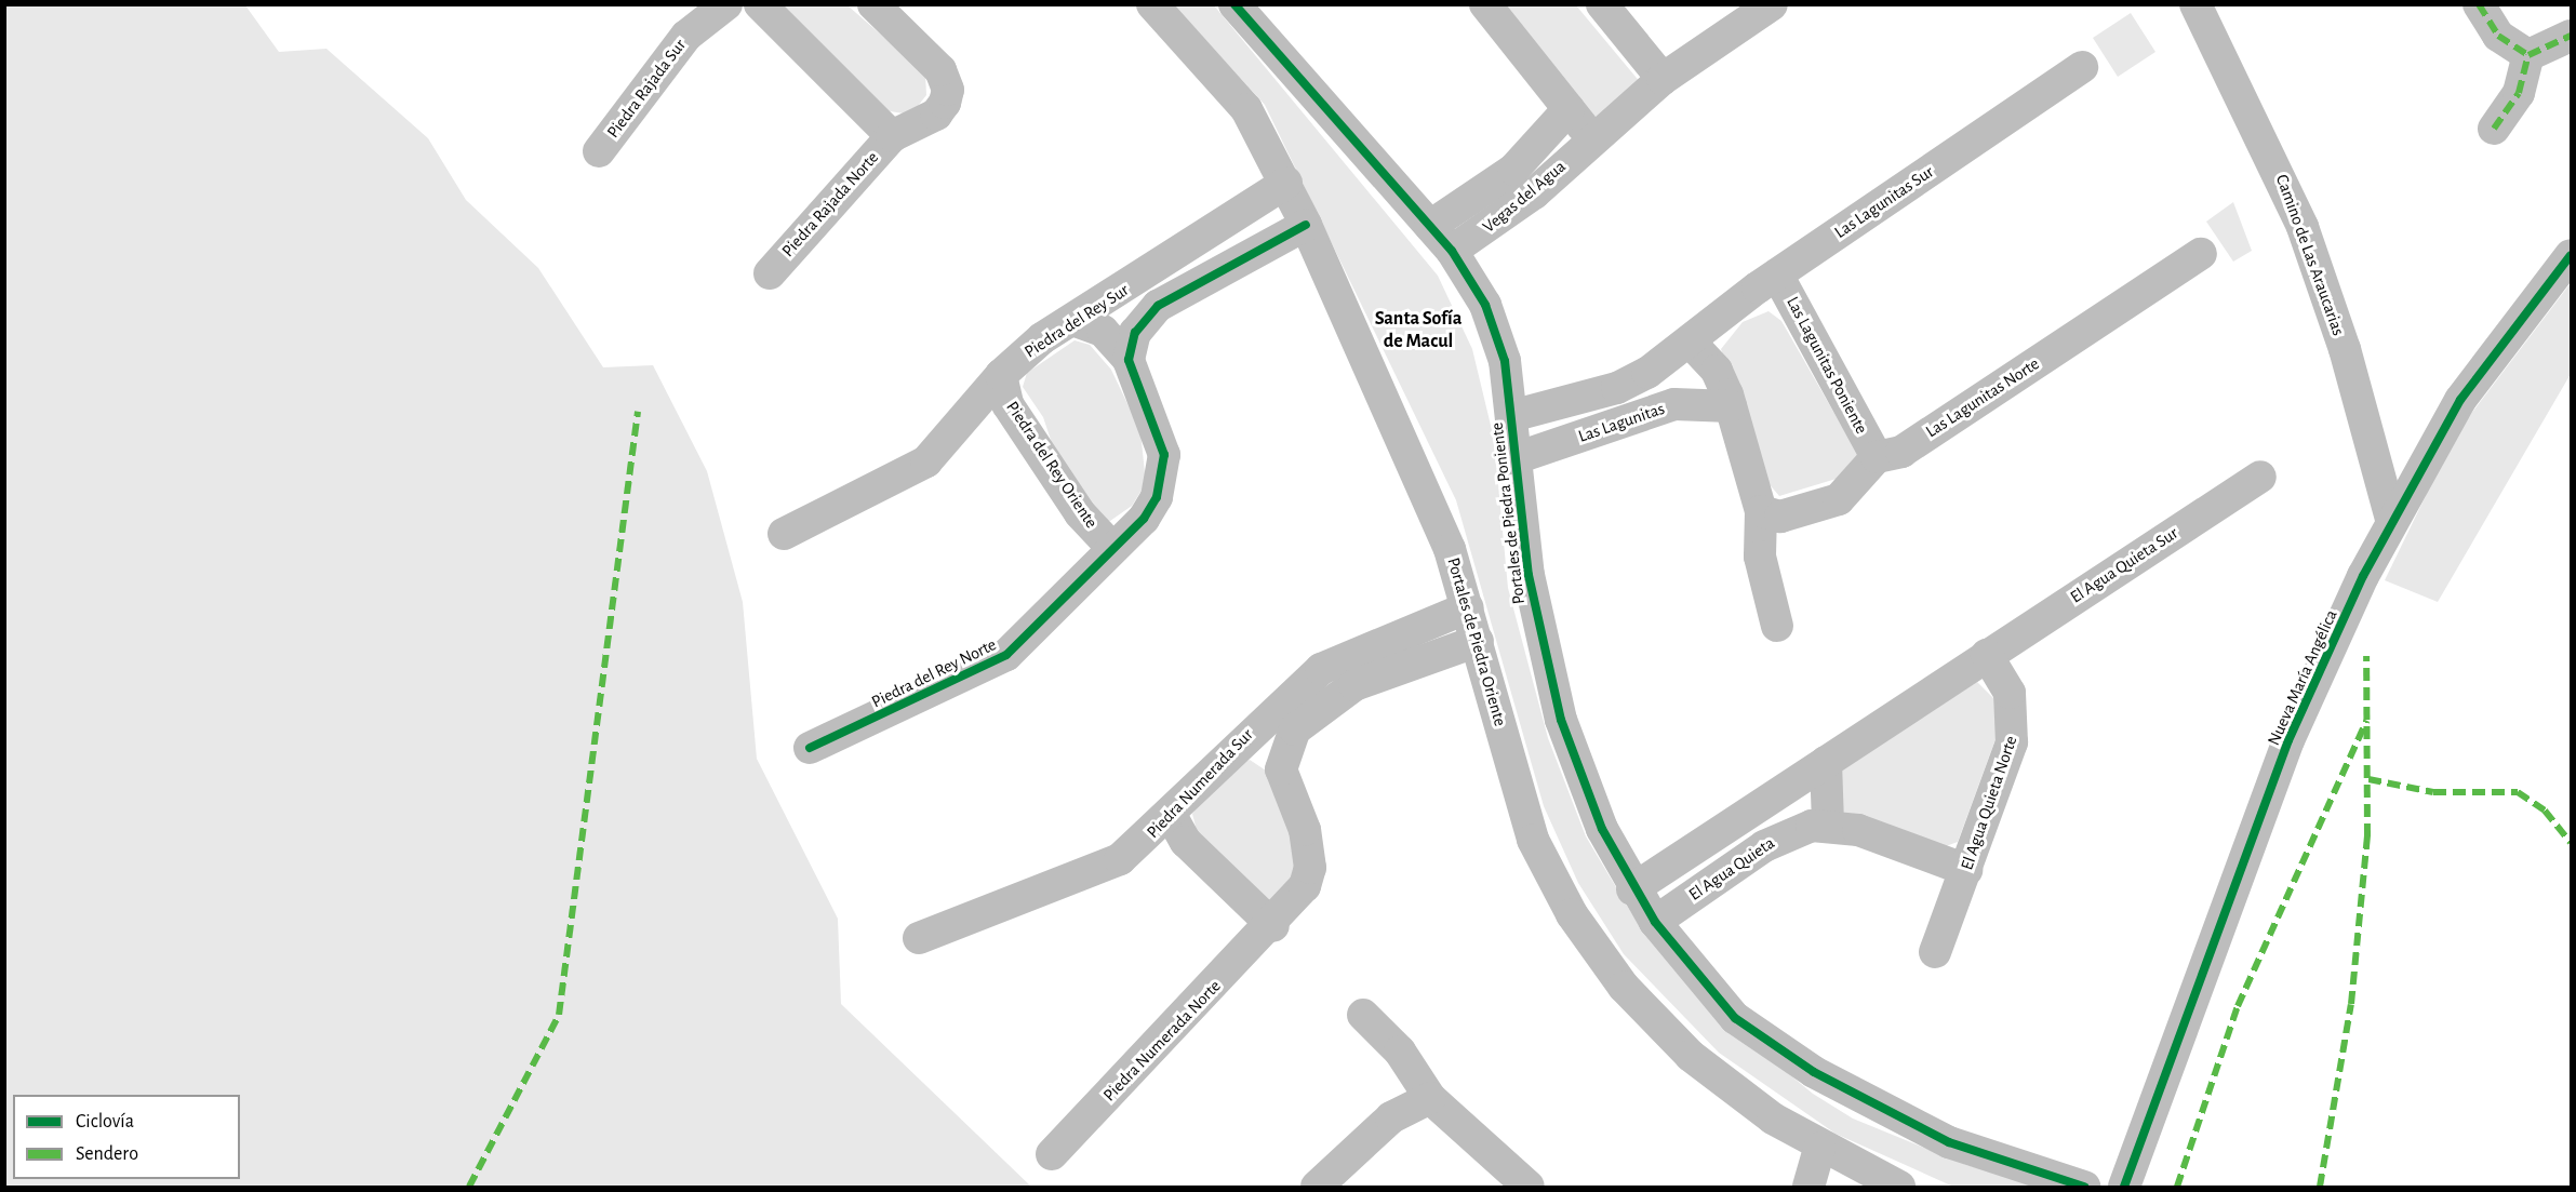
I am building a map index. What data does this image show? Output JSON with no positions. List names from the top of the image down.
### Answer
{
  "streets": {
    "street": [
      "Piedra Rajada Sur",
      "Vegas del Agua",
      "Las Lagunitas Sur",
      "Piedra Rajada Norte",
      "Camino de Las Araucarias",
      "Piedra del Rey Sur",
      "Las Lagunitas Poniente",
      "Las Lagunitas Norte",
      "Las Lagunitas",
      "Piedra del Rey Oriente",
      "Portales de Piedra Poniente",
      "El Agua Quieta Sur",
      "Portales de Piedra Oriente",
      "Piedra del Rey Norte",
      "Nueva María Angélica",
      "Piedra Numerada Sur",
      "El Agua Quieta Norte",
      "El Agua Quieta",
      "Piedra Numerada Norte"
    ]
  },
  "crossings": [
    ["Vegas del Agua", "Portales de Piedra Poniente"],
    ["Las Lagunitas Sur", "Las Lagunitas Poniente"],
    ["Las Lagunitas Sur", "Las Lagunitas"],
    ["Camino de Las Araucarias", "Nueva María Angélica"],
    ["Piedra del Rey Sur", "Piedra del Rey Oriente"],
    ["Piedra del Rey Sur", "Portales de Piedra Oriente"],
    ["Piedra del Rey Sur", "Piedra del Rey Norte"],
    ["Las Lagunitas Poniente", "Las Lagunitas Norte"],
    ["Las Lagunitas", "Portales de Piedra Poniente"],
    ["Piedra del Rey Oriente", "Piedra del Rey Norte"],
    ["Portales de Piedra Poniente", "El Agua Quieta"],
    ["El Agua Quieta Sur", "El Agua Quieta Norte"],
    ["El Agua Quieta Sur", "El Agua Quieta"],
    ["Portales de Piedra Oriente", "Piedra Numerada Sur"],
    ["El Agua Quieta Norte", "El Agua Quieta"]
  ],
  "districts": ["Santa Sofía de Macul"],
  "legend": ["Ciclovía", "Sendero"]
}
